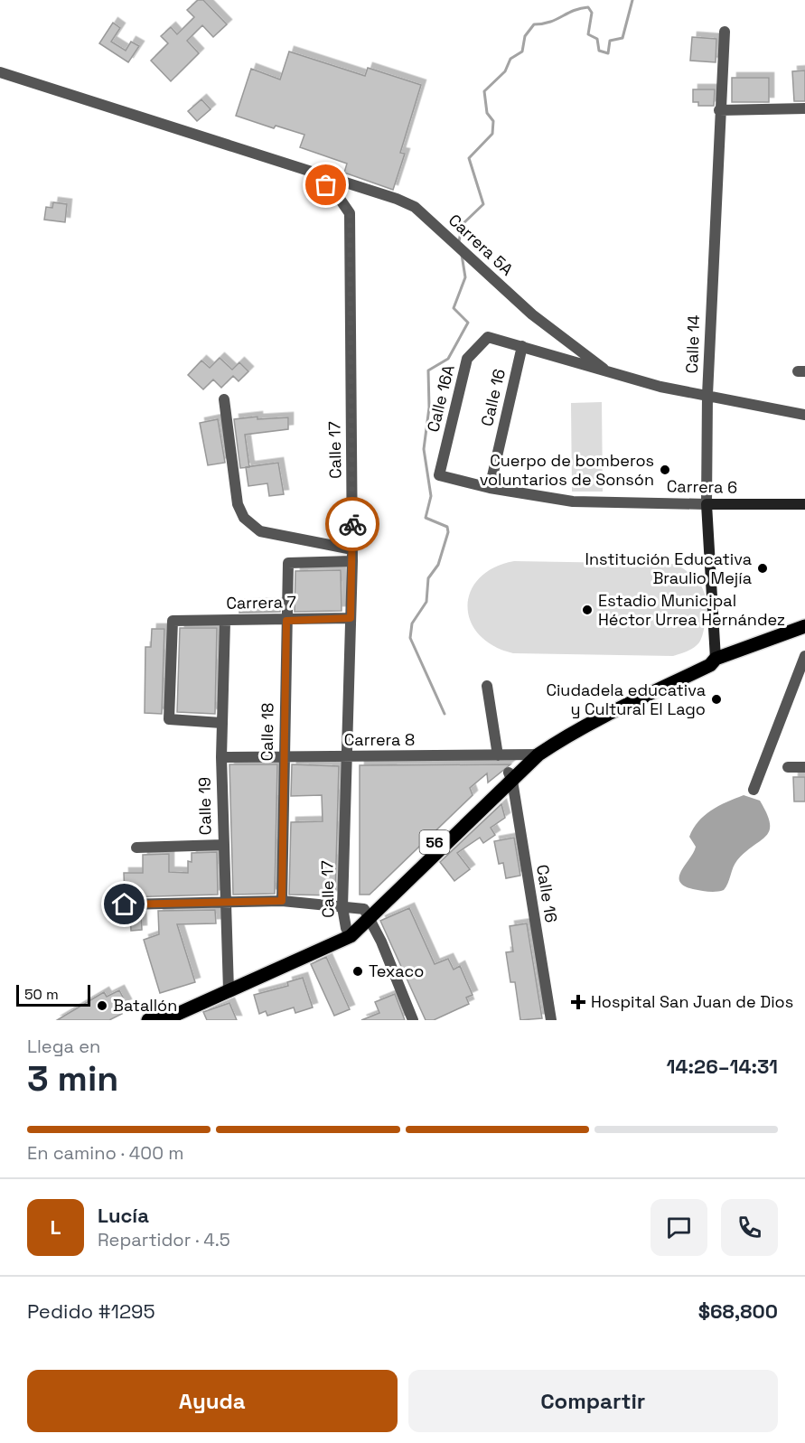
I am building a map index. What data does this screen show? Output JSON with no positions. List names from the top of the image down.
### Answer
{
  "streets": {
    "main road": ["Calle 14", "Carrera 6", "56"],
    "street": [
      "Carrera 5A",
      "Calle 16",
      "Calle 16A",
      "Calle 17",
      "Carrera 7",
      "Calle 18",
      "Carrera 8",
      "Calle 19"
    ]
  },
  "crossings": [
    ["Carrera 5A", "Calle 14"],
    ["Carrera 5A", "Calle 16"],
    ["Carrera 5A", "Calle 16A"],
    ["Carrera 5A", "Calle 17"],
    ["Calle 14", "Carrera 6"],
    ["Calle 14", "56"],
    ["Calle 16", "Carrera 6"],
    ["Calle 16", "56"],
    ["Calle 16A", "Carrera 6"],
    ["Calle 17", "Carrera 7"],
    ["Calle 17", "Calle 18"],
    ["Calle 17", "Carrera 8"],
    ["Calle 17", "56"],
    ["Carrera 7", "Calle 18"],
    ["Carrera 7", "Calle 19"],
    ["Calle 18", "Carrera 8"],
    ["Carrera 8", "Calle 19"],
    ["Carrera 8", "56"],
    ["Calle 19", "56"]
  ],
  "places": {
    "other": [
      "Cuerpo de bomberos voluntarios de Sonsón",
      "Institución Educativa Braulio Mejía",
      "Estadio Municipal Héctor Urrea Hernández",
      "Ciudadela educativa y Cultural El Lago",
      "Texaco",
      "Batallón"
    ],
    "health": ["Hospital San Juan de Dios"]
  },
  "scale_bar": "50 m",
  "page": {
    "scale": "50 m",
    "heading": ["3 min", "Llega en", "14:26–14:31"],
    "panel": [
      "Lucía",
      "Repartidor · 4.5",
      "Pedido #1295",
      "$68,800"
    ],
    "bar": "En camino · 400 m",
    "round": "L",
    "buttons": ["Ayuda", "Compartir"]
  }
}
